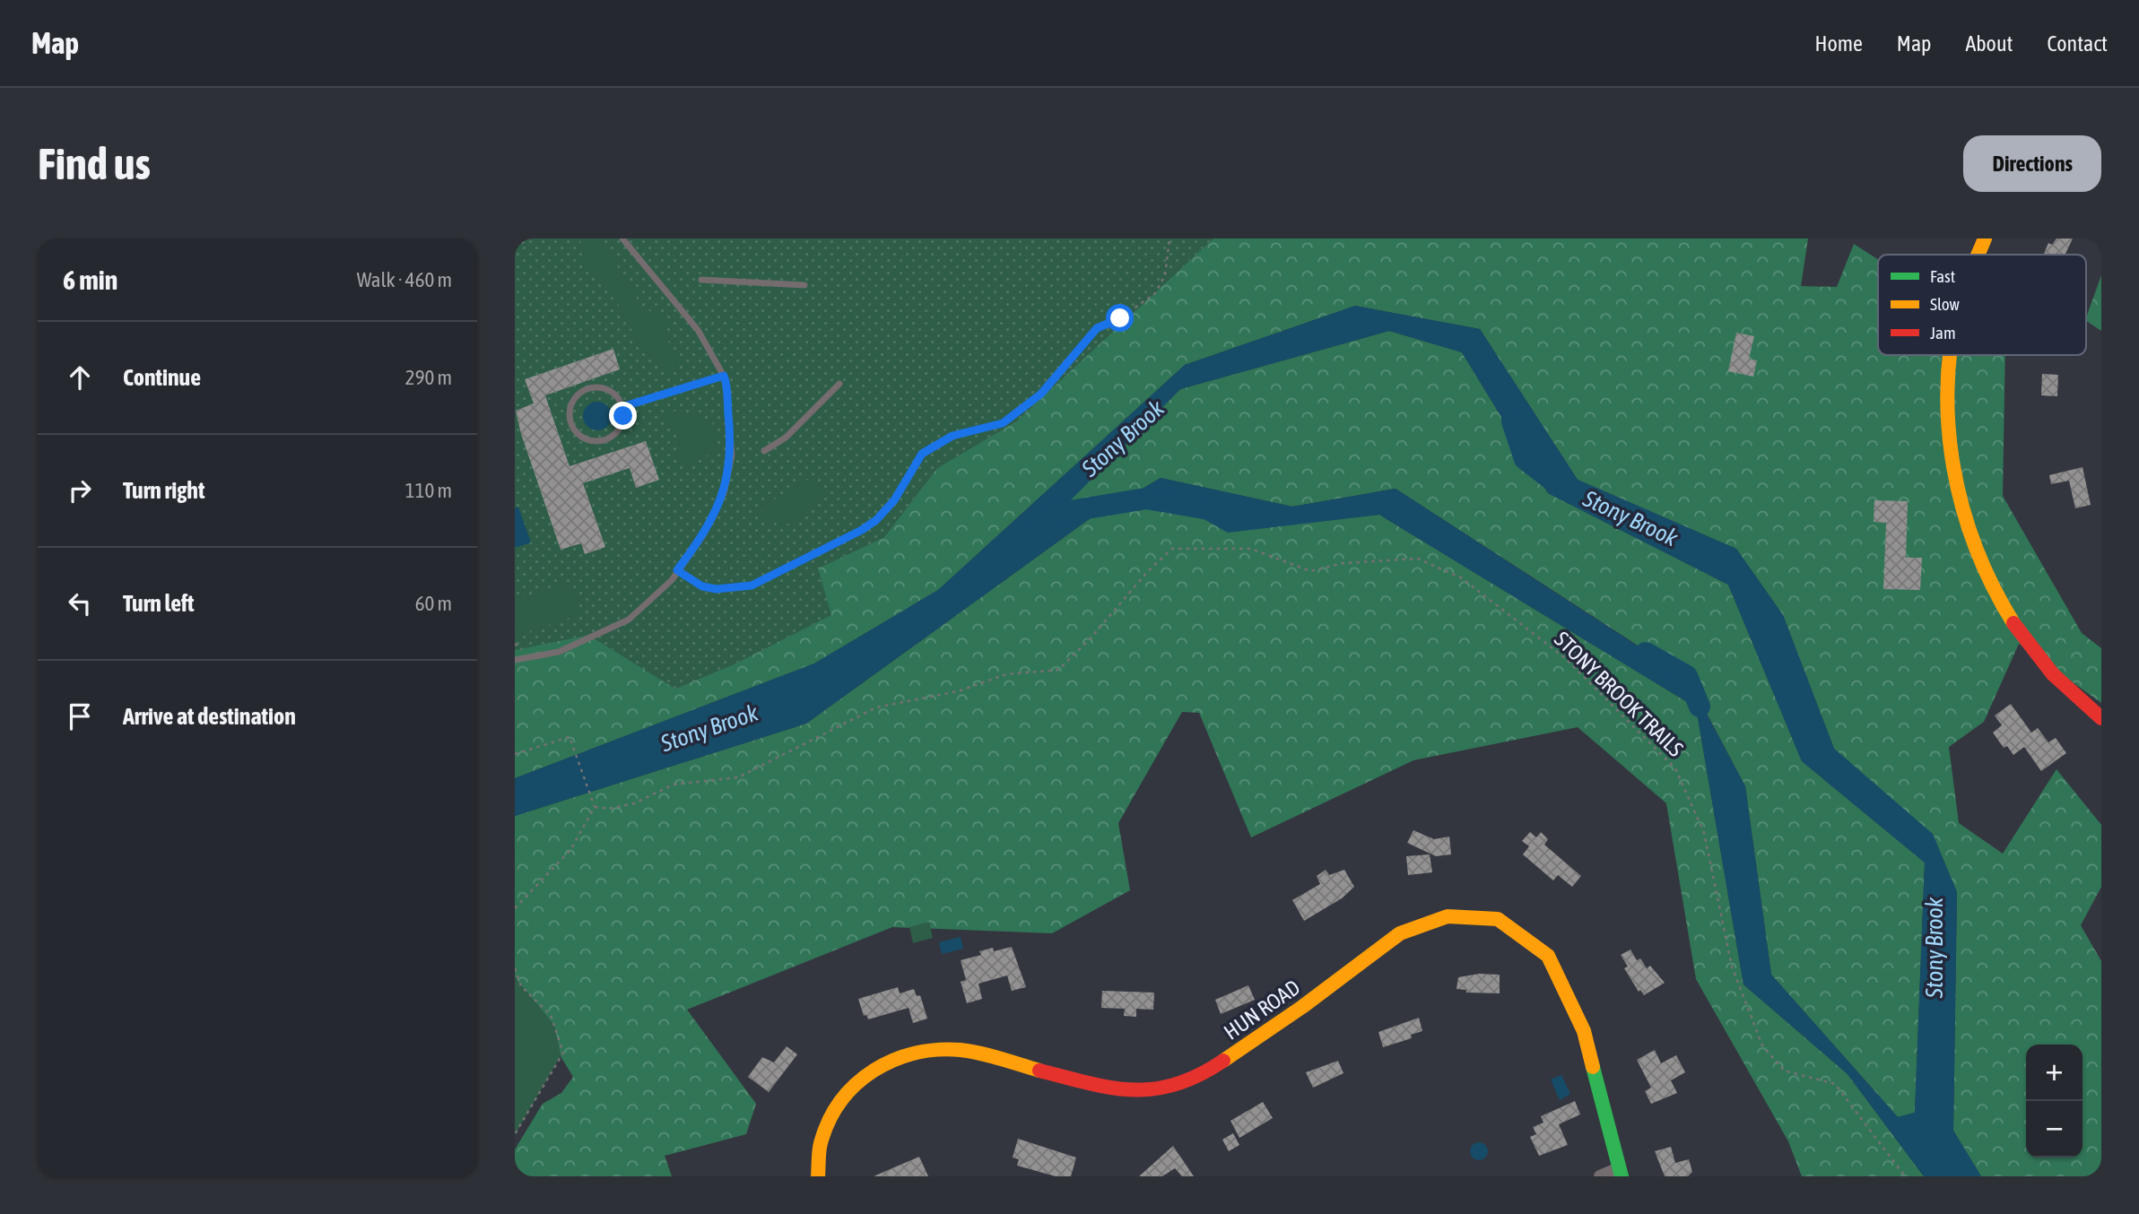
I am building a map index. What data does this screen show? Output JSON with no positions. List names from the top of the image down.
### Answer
{
  "streets": {
    "street": ["HUN ROAD"],
    "path": ["STONY BROOK TRAILS"]
  },
  "water": ["Stony Brook"],
  "legend": ["Fast", "Slow", "Jam"],
  "page": {
    "header": "Map",
    "nav": [
      "Home",
      "Map",
      "About",
      "Contact"
    ],
    "buttons": "Directions",
    "title": "Find us",
    "heading": ["6 min", "Walk · 460 m"],
    "list": [
      ["Continue", "290 m"],
      ["Turn right", "110 m"],
      ["Turn left", "60 m"],
      "Arrive at destination"
    ],
    "map_buttons": ["+", "−"]
  }
}
